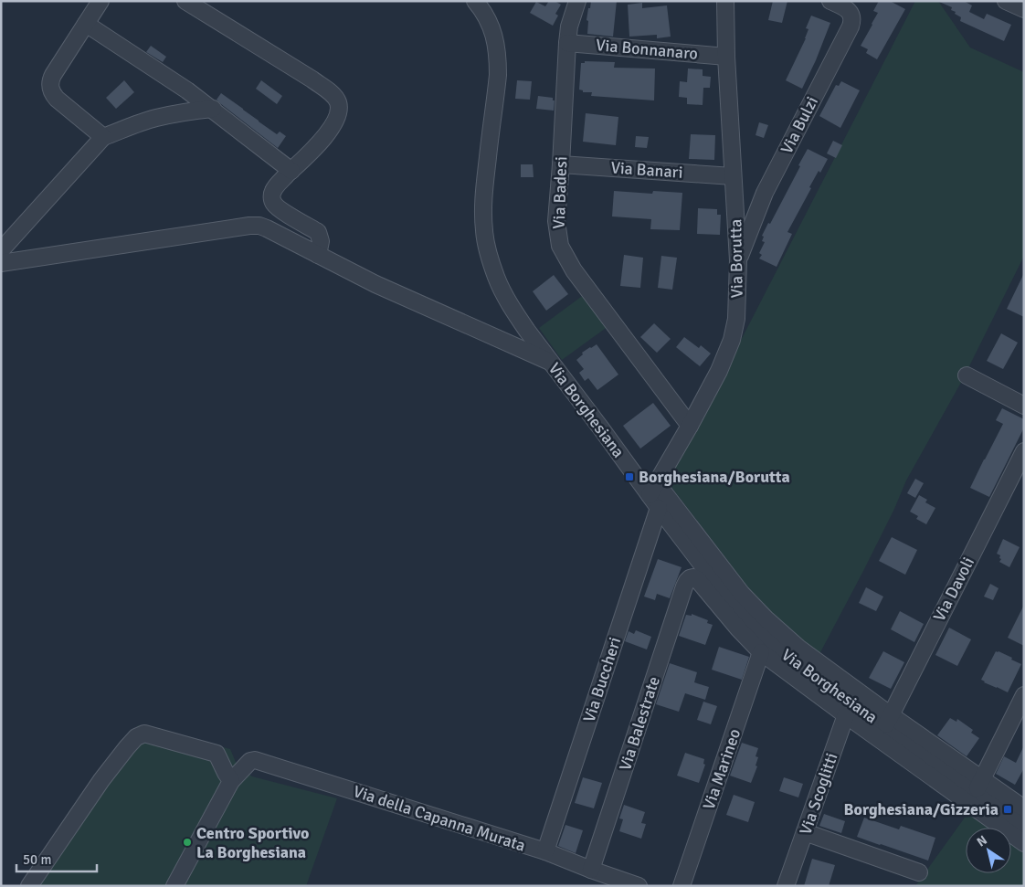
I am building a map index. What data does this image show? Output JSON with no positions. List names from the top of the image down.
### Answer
{
  "streets": {
    "street": [
      "Via Bonnanaro",
      "Via Bulzi",
      "Via Banari",
      "Via Badesi",
      "Via Borutta",
      "Via Borghesiana",
      "Via Davoli",
      "Via Buccheri",
      "Via Balestrate",
      "Via Marineo",
      "Via Scoglitti",
      "Via della Capanna Murata"
    ]
  },
  "crossings": [
    ["Via Bonnanaro", "Via Badesi"],
    ["Via Bonnanaro", "Via Borutta"],
    ["Via Bulzi", "Via Borutta"],
    ["Via Banari", "Via Badesi"],
    ["Via Banari", "Via Borutta"],
    ["Via Badesi", "Via Borutta"],
    ["Via Borutta", "Via Borghesiana"],
    ["Via Borghesiana", "Via Davoli"],
    ["Via Borghesiana", "Via Buccheri"],
    ["Via Borghesiana", "Via Balestrate"],
    ["Via Borghesiana", "Via Marineo"],
    ["Via Borghesiana", "Via Scoglitti"],
    ["Via Buccheri", "Via della Capanna Murata"],
    ["Via Balestrate", "Via della Capanna Murata"]
  ],
  "places": {
    "transit": ["Borghesiana/Borutta", "Borghesiana/Gizzeria"],
    "other": ["Centro Sportivo La Borghesiana"]
  },
  "scale_bar": "50 m",
  "north": "top left"
}
